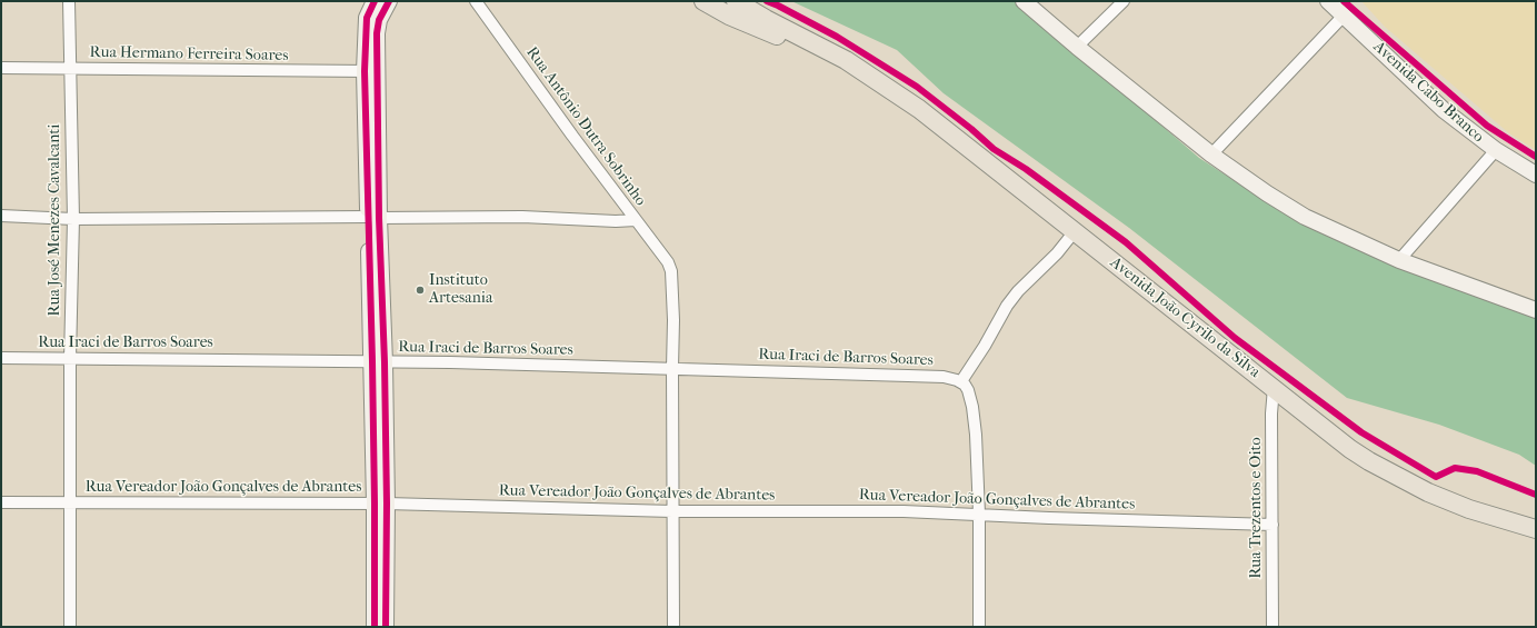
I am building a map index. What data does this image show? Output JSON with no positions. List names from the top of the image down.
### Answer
{
  "streets": {
    "main road": ["Avenida Cabo Branco", "Avenida João Cyrilo da Silva"],
    "street": [
      "Rua Hermano Ferreira Soares",
      "Rua Antônio Dutra Sobrinho",
      "Rua José Menezes Cavalcanti",
      "Rua Iraci de Barros Soares",
      "Rua Vereador João Gonçalves de Abrantes",
      "Rua Trezentos e Oito"
    ]
  },
  "crossings": [
    ["Rua Hermano Ferreira Soares", "Rua José Menezes Cavalcanti"],
    ["Rua Antônio Dutra Sobrinho", "Rua Iraci de Barros Soares"],
    ["Rua José Menezes Cavalcanti", "Rua Iraci de Barros Soares"],
    ["Rua José Menezes Cavalcanti", "Rua Vereador João Gonçalves de Abrantes"],
    ["Avenida João Cyrilo da Silva", "Rua Trezentos e Oito"],
    ["Rua Vereador João Gonçalves de Abrantes", "Rua Trezentos e Oito"]
  ],
  "places": ["Instituto Artesania"]
}
